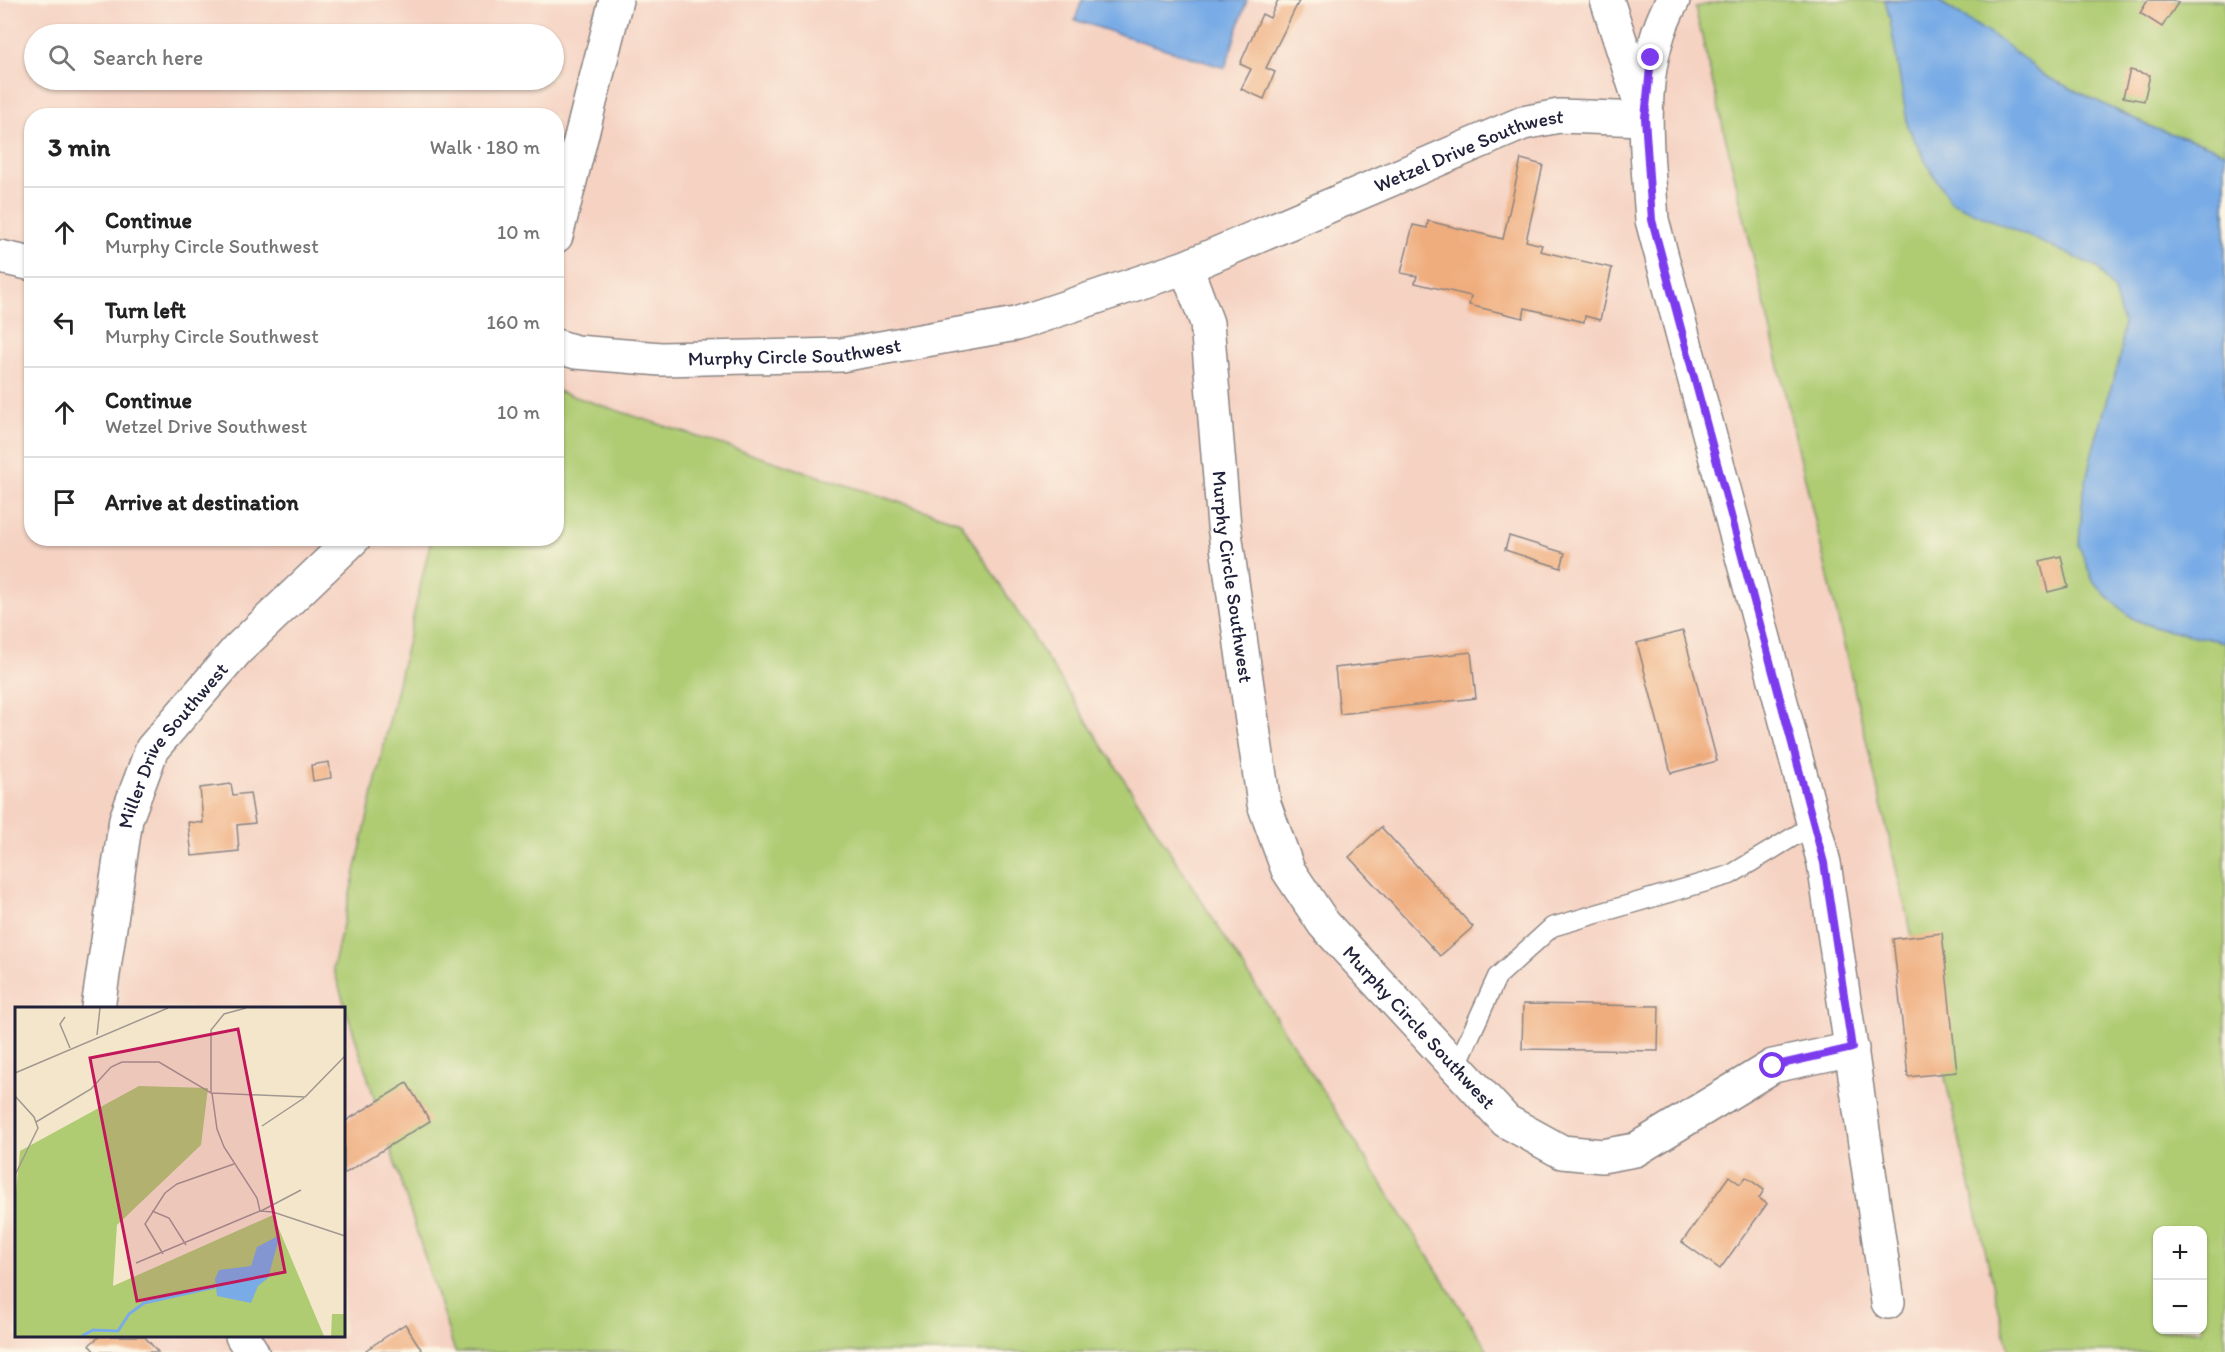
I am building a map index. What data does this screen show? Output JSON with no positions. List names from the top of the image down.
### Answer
{
  "streets": {
    "street": ["Wetzel Drive Southwest", "Murphy Circle Southwest", "Miller Drive Southwest"]
  },
  "crossings": [
    ["Wetzel Drive Southwest", "Murphy Circle Southwest"]
  ],
  "page": {
    "search": "Search here",
    "heading": ["3 min", "Walk · 180 m"],
    "list": [
      ["Continue", "Murphy Circle Southwest", "10 m"],
      ["Turn left", "Murphy Circle Southwest", "160 m"],
      ["Continue", "Wetzel Drive Southwest", "10 m"],
      "Arrive at destination"
    ],
    "map_buttons": ["+", "−"]
  }
}
